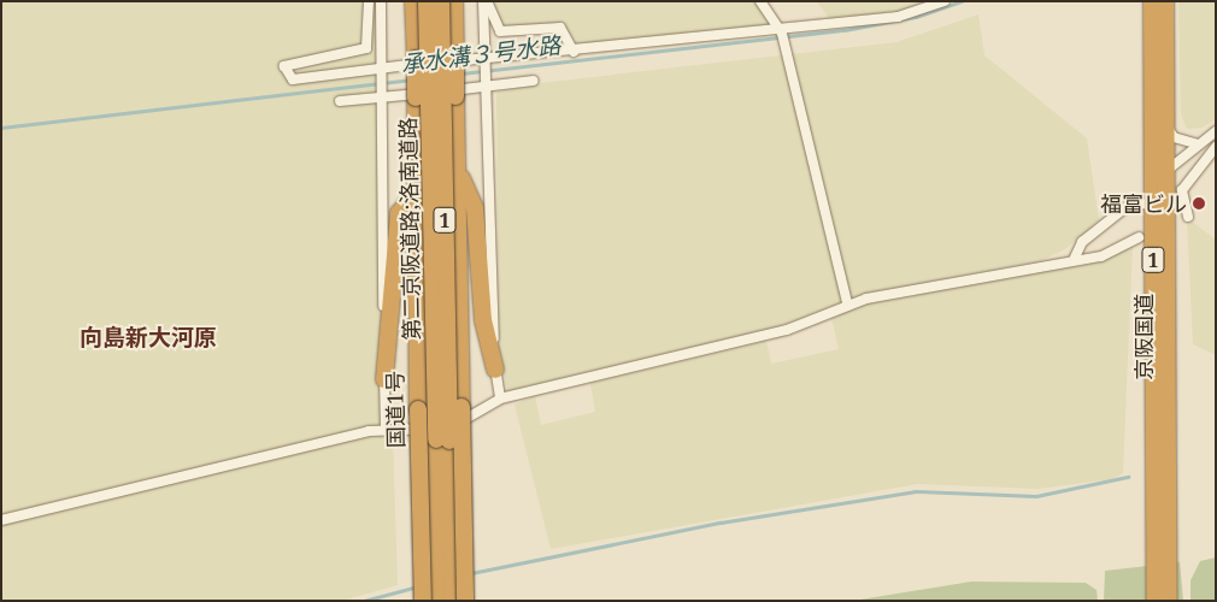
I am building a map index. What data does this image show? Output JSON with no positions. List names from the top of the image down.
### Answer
{
  "streets": {
    "highway": [
      "1",
      "第二京阪道路;洛南道路",
      "京阪国道",
      "国道1号"
    ]
  },
  "crossings": [
    ["1", "第二京阪道路;洛南道路"]
  ],
  "districts": ["向島新大河原"],
  "water": ["承水溝３号水路"],
  "places": ["福富ビル"]
}
